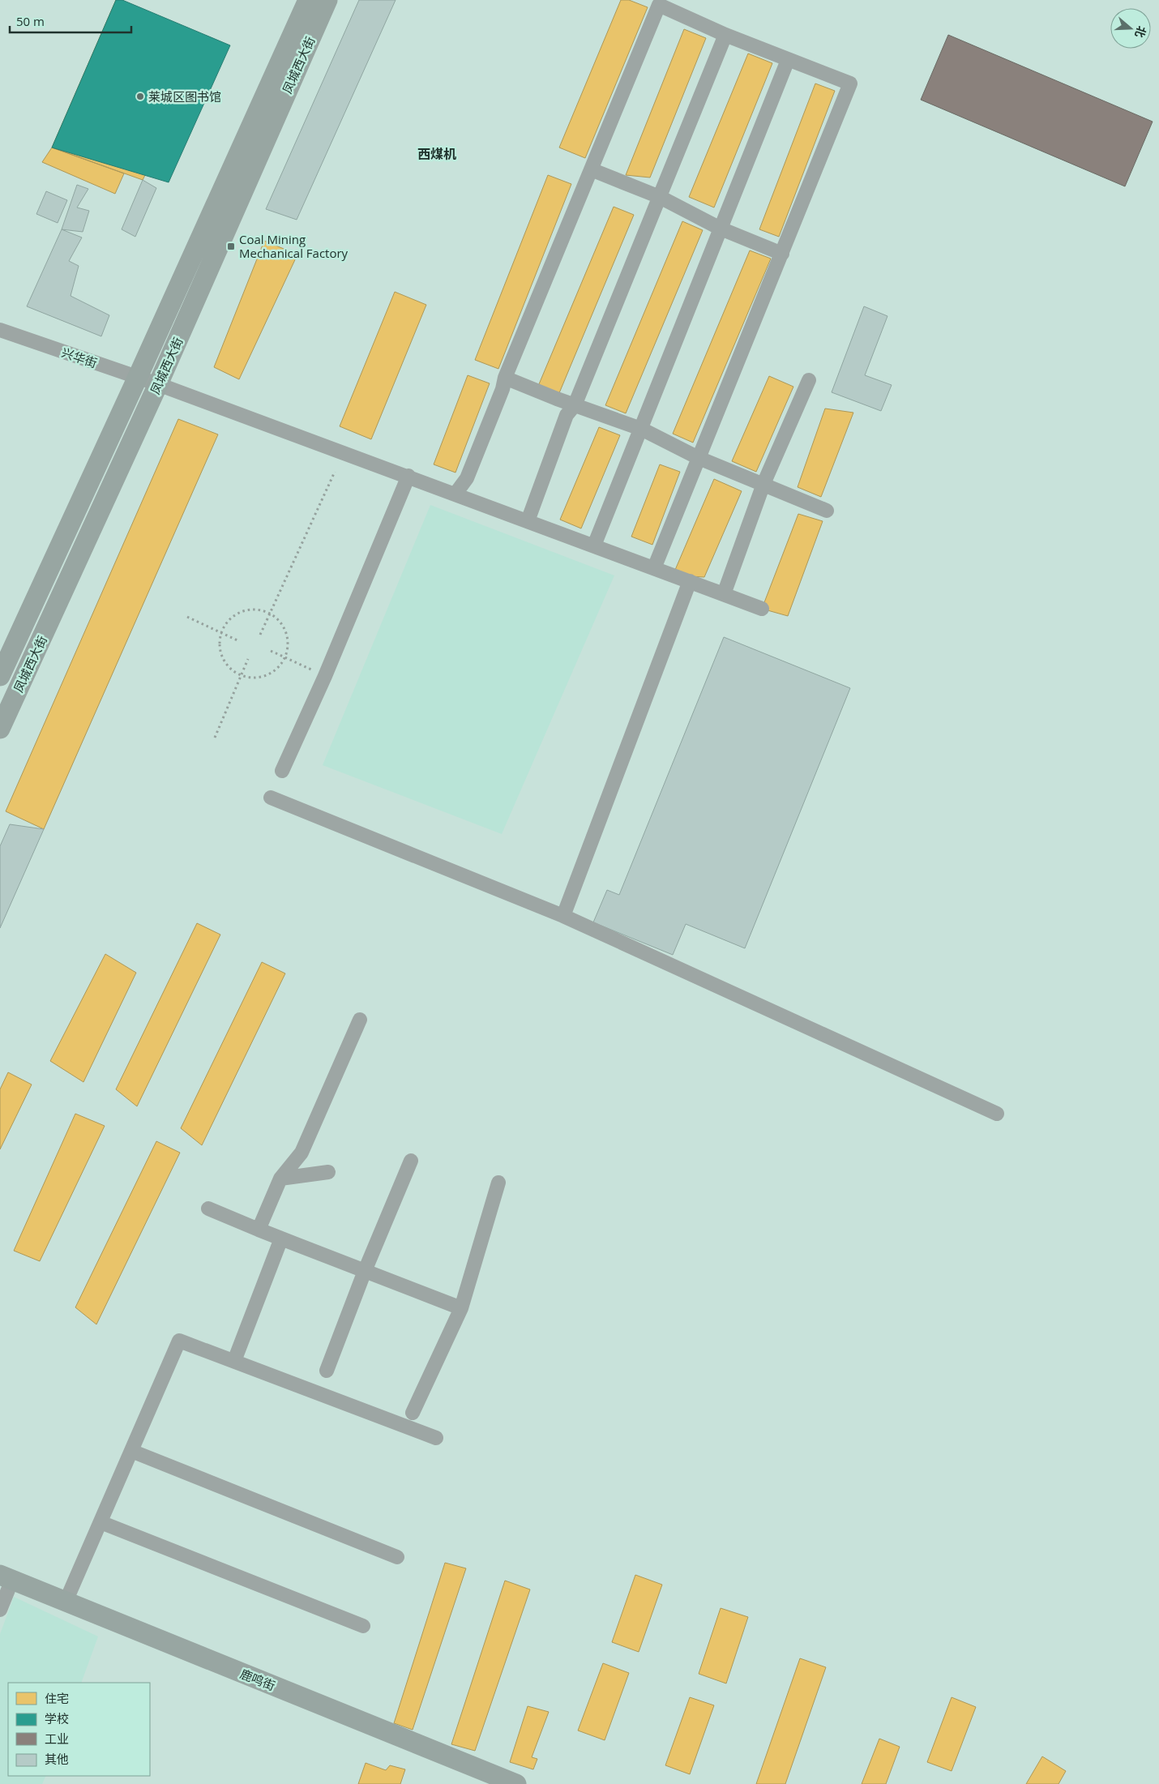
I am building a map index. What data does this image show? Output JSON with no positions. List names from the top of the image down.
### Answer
{
  "streets": {
    "main road": ["凤城西大街", "鹿鸣街"],
    "street": ["兴华街"]
  },
  "crossings": [
    ["凤城西大街", "兴华街"]
  ],
  "districts": ["西煤机"],
  "places": {
    "other": ["莱城区图书馆"],
    "transit": ["Coal Mining Mechanical Factory"]
  },
  "legend": [
    "住宅",
    "学校",
    "工业",
    "其他"
  ],
  "scale_bar": "50 m",
  "north": "right"
}
